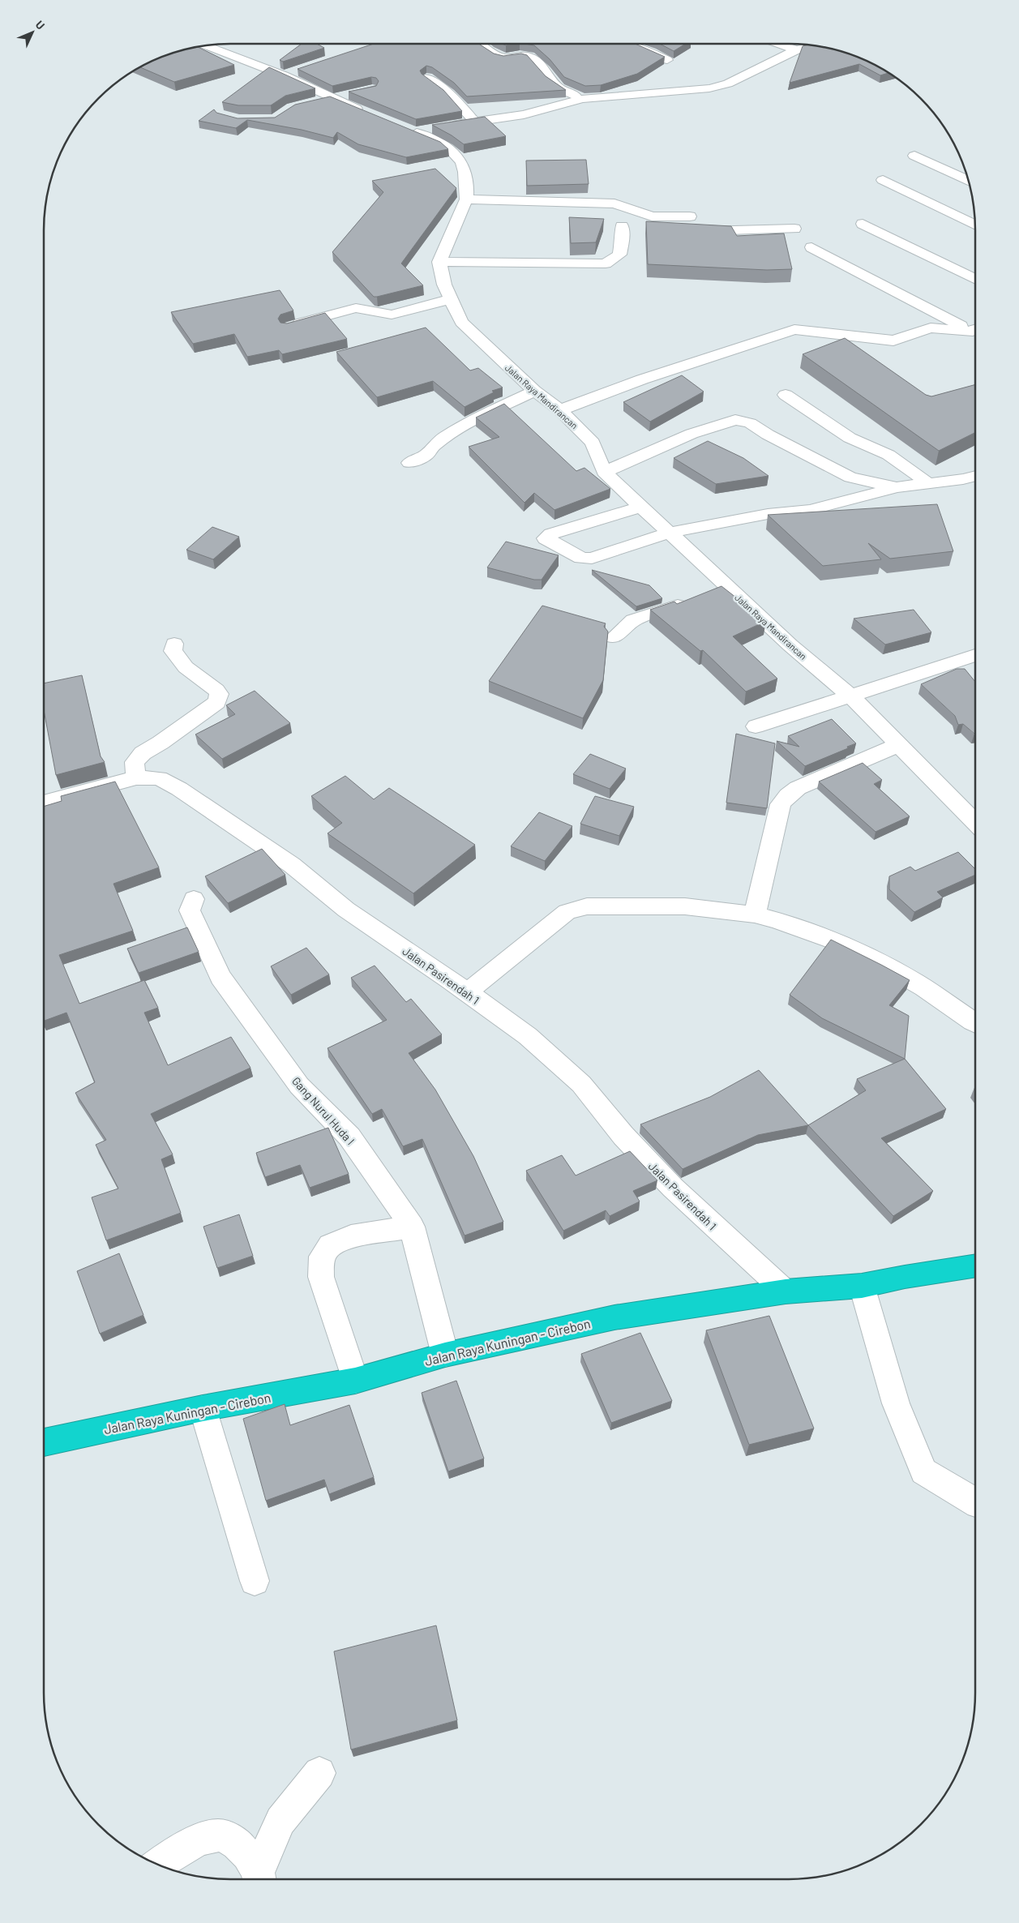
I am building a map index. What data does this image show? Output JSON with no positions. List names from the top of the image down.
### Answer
{
  "streets": {
    "highway": ["Jalan Raya Kuningan - Cirebon"],
    "street": ["Jalan Raya Mandirancan", "Jalan Pasirendah 1", "Gang Nurul Huda I"]
  },
  "crossings": [
    ["Jalan Pasirendah 1", "Jalan Raya Kuningan - Cirebon"],
    ["Gang Nurul Huda I", "Jalan Raya Kuningan - Cirebon"]
  ],
  "north": "top right"
}
